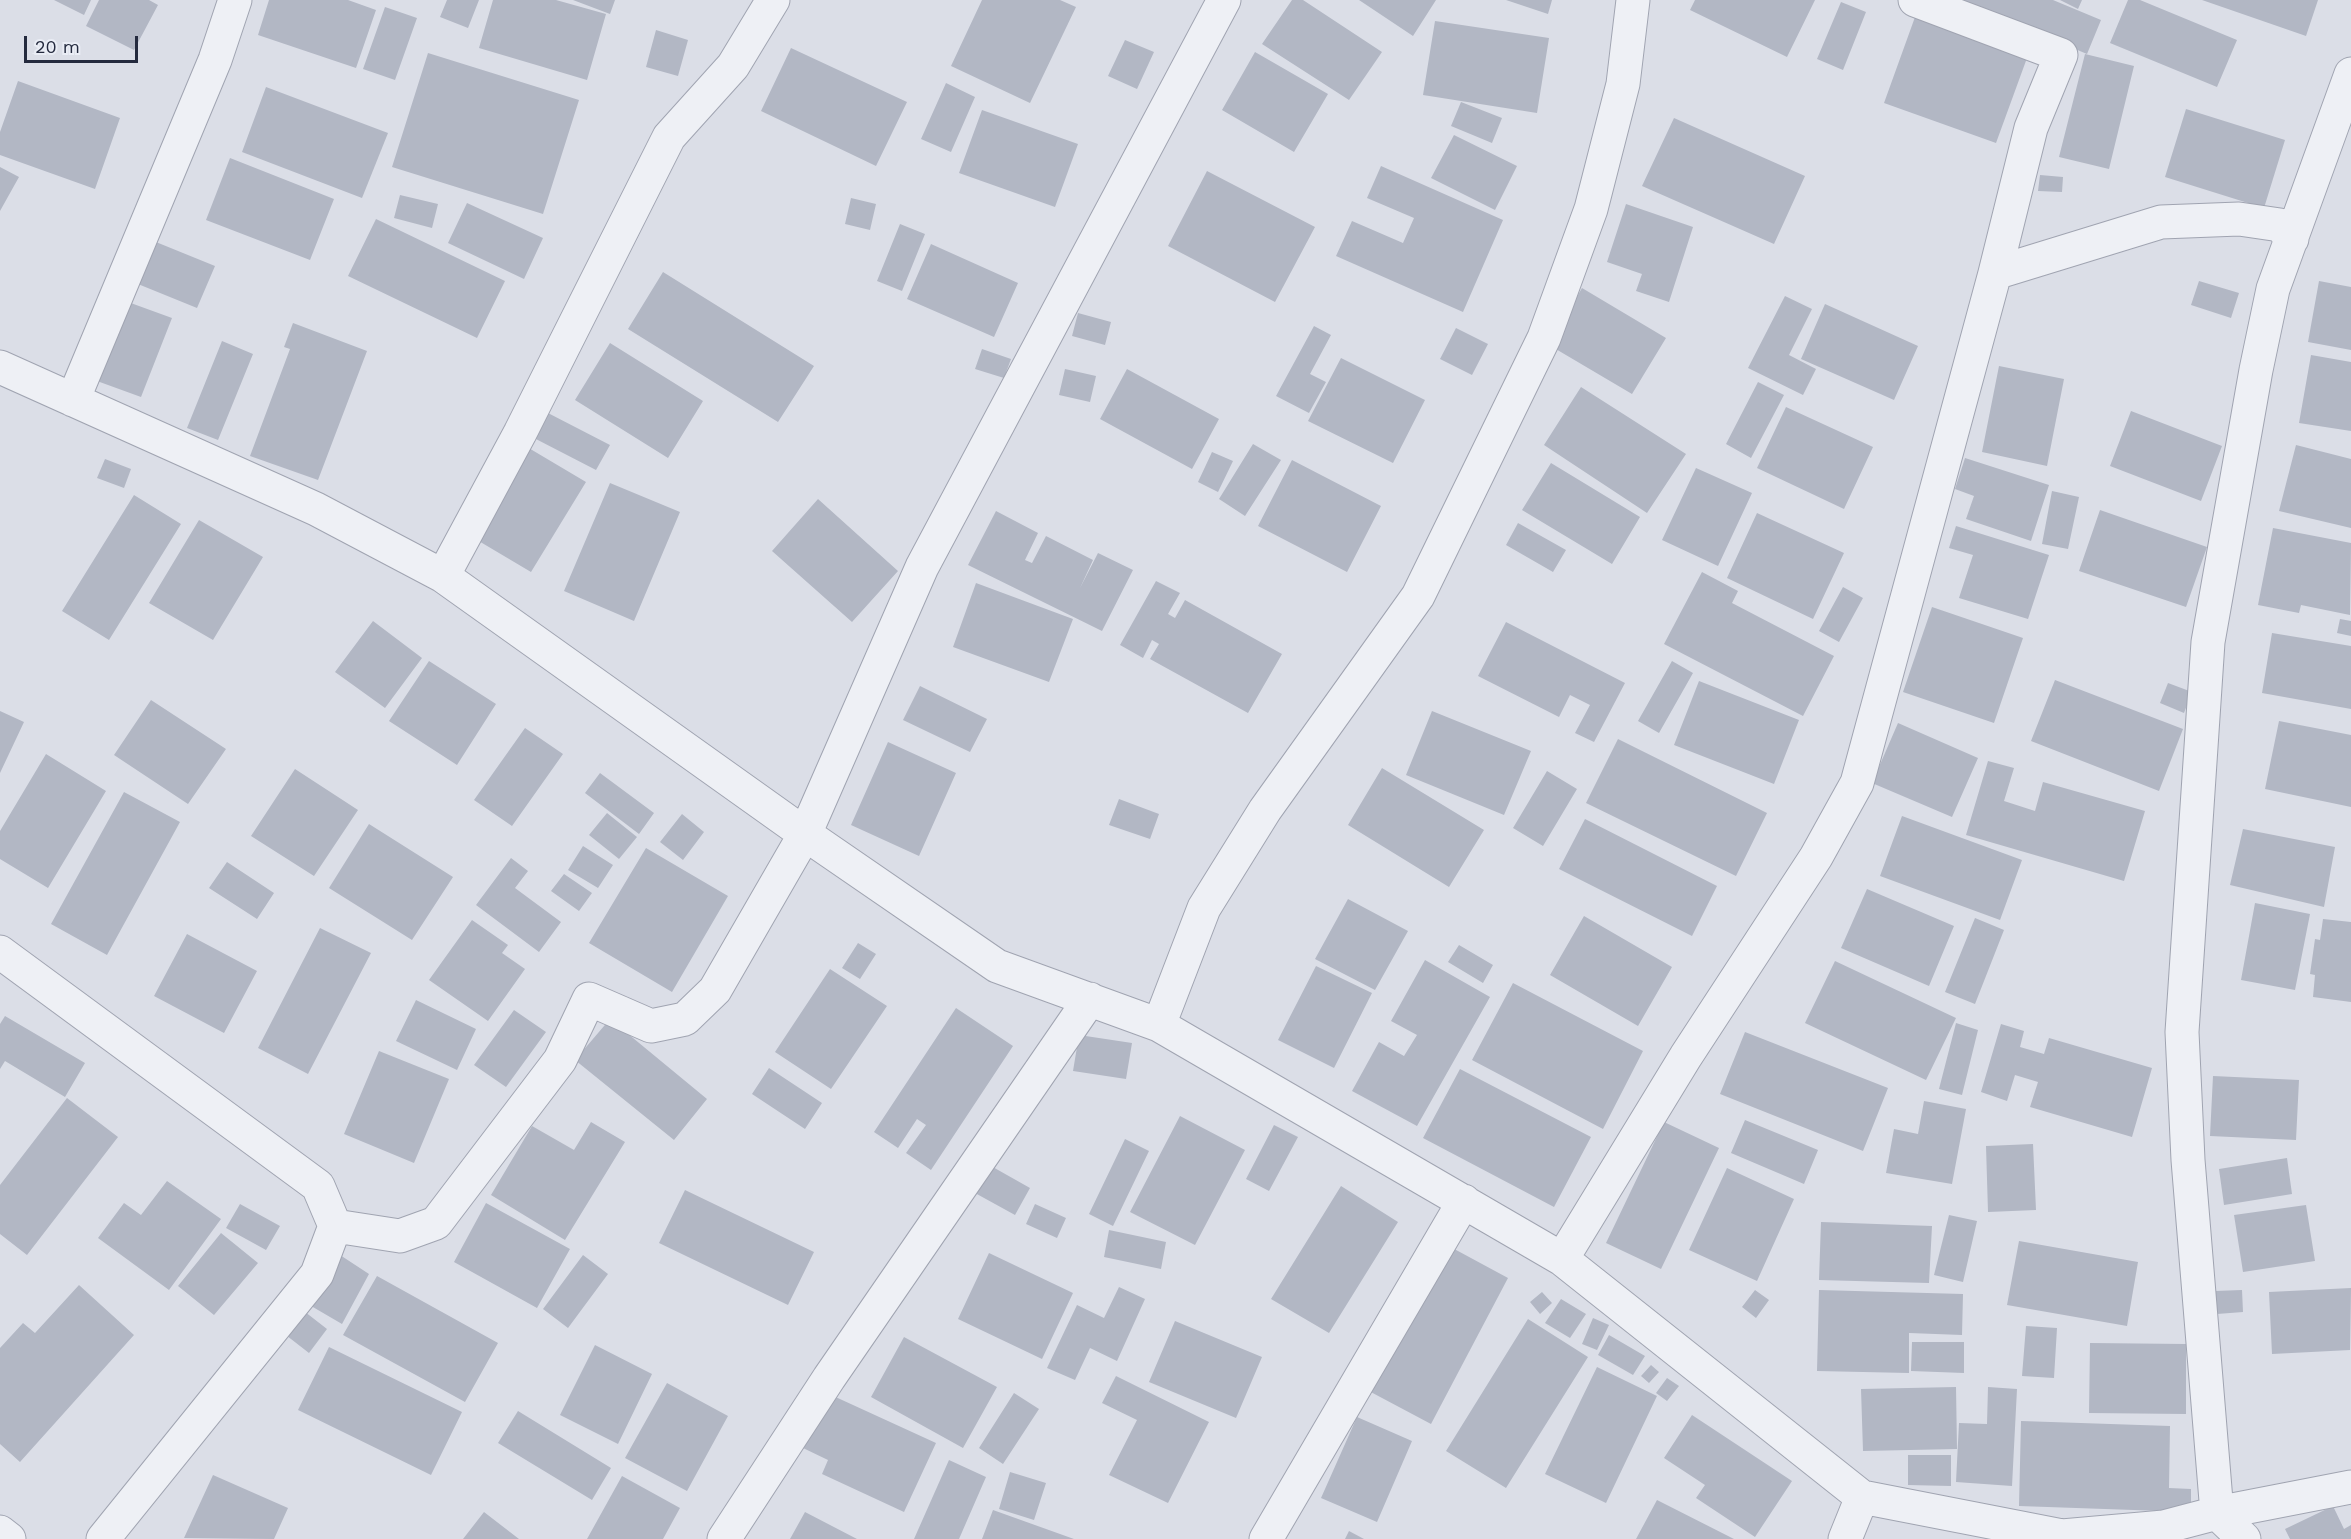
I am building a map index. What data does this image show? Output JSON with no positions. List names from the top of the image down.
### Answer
{
  "scale_bar": "20 m"
}
